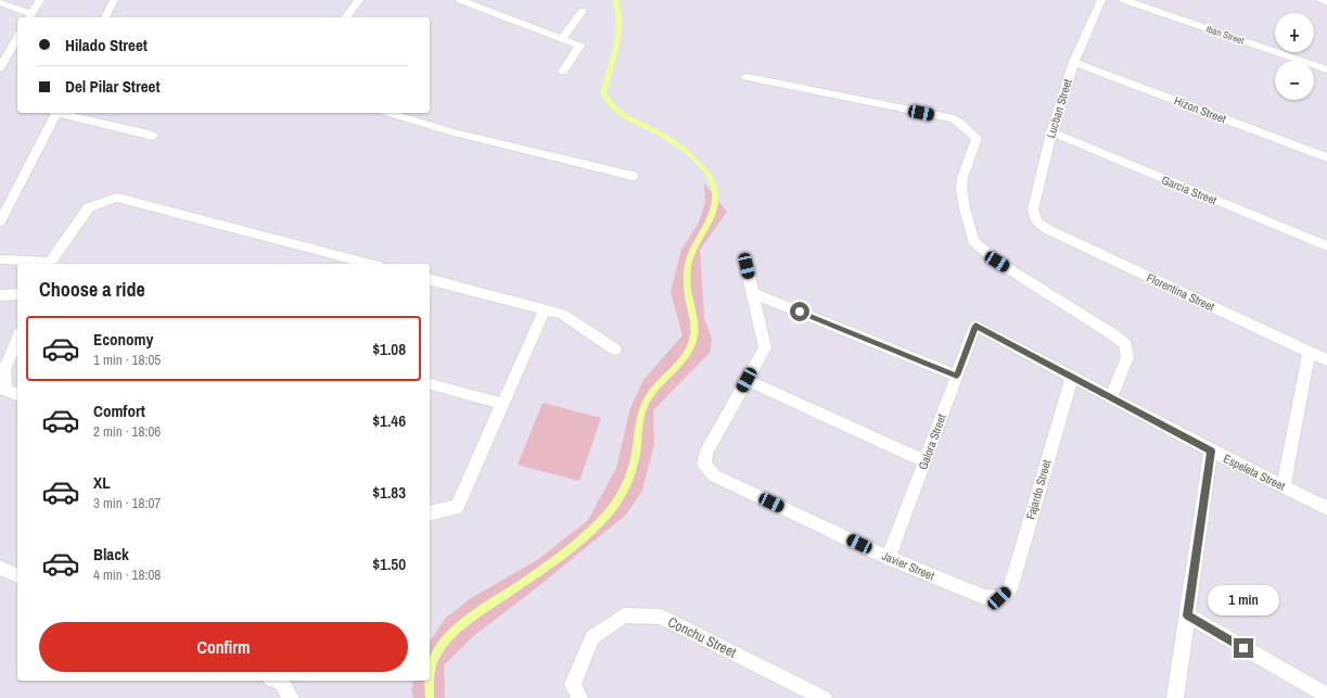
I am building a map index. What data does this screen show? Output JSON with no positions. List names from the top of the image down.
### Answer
{
  "streets": {
    "street": [
      "Iban Street",
      "Lucban Street",
      "Hizon Street",
      "Garcia Street",
      "Florentina Street",
      "Galora Street",
      "Espeleta Street",
      "Fajardo Street",
      "Javier Street",
      "Conchu Street"
    ]
  },
  "crossings": [
    ["Lucban Street", "Hizon Street"],
    ["Lucban Street", "Garcia Street"],
    ["Lucban Street", "Florentina Street"],
    ["Galora Street", "Espeleta Street"],
    ["Galora Street", "Javier Street"],
    ["Espeleta Street", "Fajardo Street"],
    ["Fajardo Street", "Javier Street"]
  ],
  "page": {
    "map_buttons": ["+", "−"],
    "banner": ["Hilado Street", "Del Pilar Street"],
    "heading": "Choose a ride",
    "list": [
      {
        "name": "Economy",
        "note": "1 min · 18:05",
        "value": "$1.08"
      },
      {
        "name": "Comfort",
        "note": "2 min · 18:06",
        "value": "$1.46"
      },
      {
        "name": "XL",
        "note": "3 min · 18:07",
        "value": "$1.83"
      },
      {
        "name": "Black",
        "note": "4 min · 18:08",
        "value": "$1.50"
      }
    ],
    "bubble": "1 min",
    "buttons": "Confirm"
  }
}
